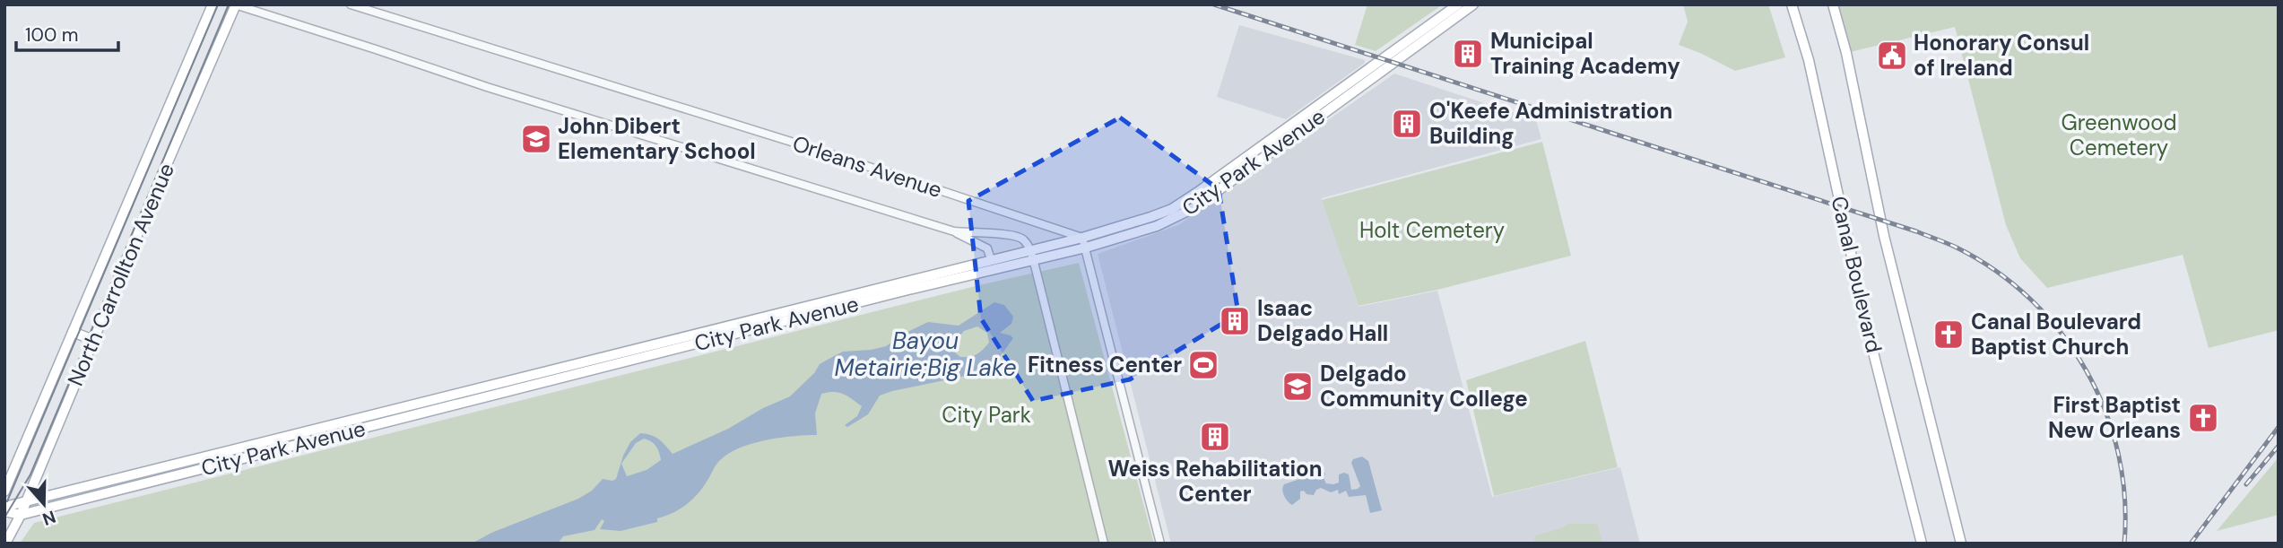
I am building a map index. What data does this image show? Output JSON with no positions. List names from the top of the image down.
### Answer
{
  "streets": {
    "main road": ["City Park Avenue", "North Carrollton Avenue", "Canal Boulevard"],
    "street": ["Orleans Avenue"]
  },
  "crossings": [
    ["City Park Avenue", "Orleans Avenue"],
    ["City Park Avenue", "North Carrollton Avenue"],
    ["Orleans Avenue", "North Carrollton Avenue"]
  ],
  "water": ["Bayou Metairie;Big Lake"],
  "parks": ["Greenwood Cemetery", "Holt Cemetery", "City Park"],
  "places": {
    "building": [
      "Municipal Training Academy",
      "O'Keefe Administration Building",
      "Isaac Delgado Hall",
      "Weiss Rehabilitation Center"
    ],
    "public building": ["Honorary Consul of Ireland"],
    "school or university": ["John Dibert Elementary School", "Delgado Community College"],
    "church": ["Canal Boulevard Baptist Church", "First Baptist New Orleans"],
    "sports": ["Fitness Center"]
  },
  "scale_bar": "100 m",
  "north": "bottom"
}
